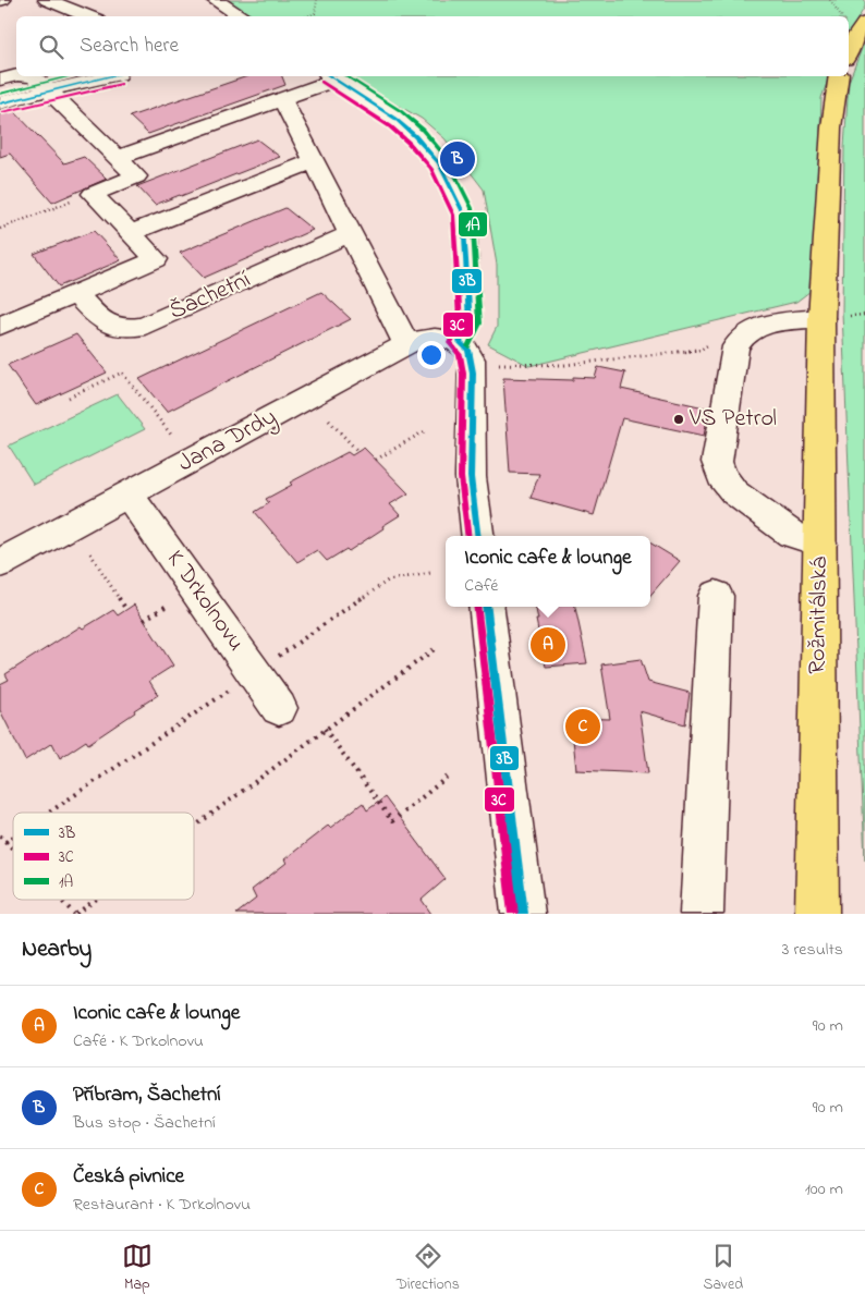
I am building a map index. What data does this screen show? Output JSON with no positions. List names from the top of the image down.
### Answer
{
  "streets": {
    "main road": ["Rožmitálská"],
    "street": ["Šachetní", "Jana Drdy", "K Drkolnovu"]
  },
  "crossings": [
    ["Jana Drdy", "K Drkolnovu"]
  ],
  "places": ["VS Petrol"],
  "lines": ["transit line 3B", "transit line 1A", "transit line 3C"],
  "legend": ["3B", "3C", "1A"],
  "page": {
    "search": "Search here",
    "pins": ["B", "A", "C"],
    "popup": ["Iconic cafe & lounge", "Café"],
    "heading": ["Nearby", "3 results"],
    "list": [
      {
        "mark": "A",
        "name": "Iconic cafe & lounge",
        "note": "Café · K Drkolnovu",
        "value": "90 m"
      },
      {
        "mark": "B",
        "name": "Příbram, Šachetní",
        "note": "Bus stop · Šachetní",
        "value": "90 m"
      },
      {
        "mark": "C",
        "name": "Česká pivnice",
        "note": "Restaurant · K Drkolnovu",
        "value": "100 m"
      }
    ],
    "nav": ["Map", "Directions", "Saved"]
  }
}
